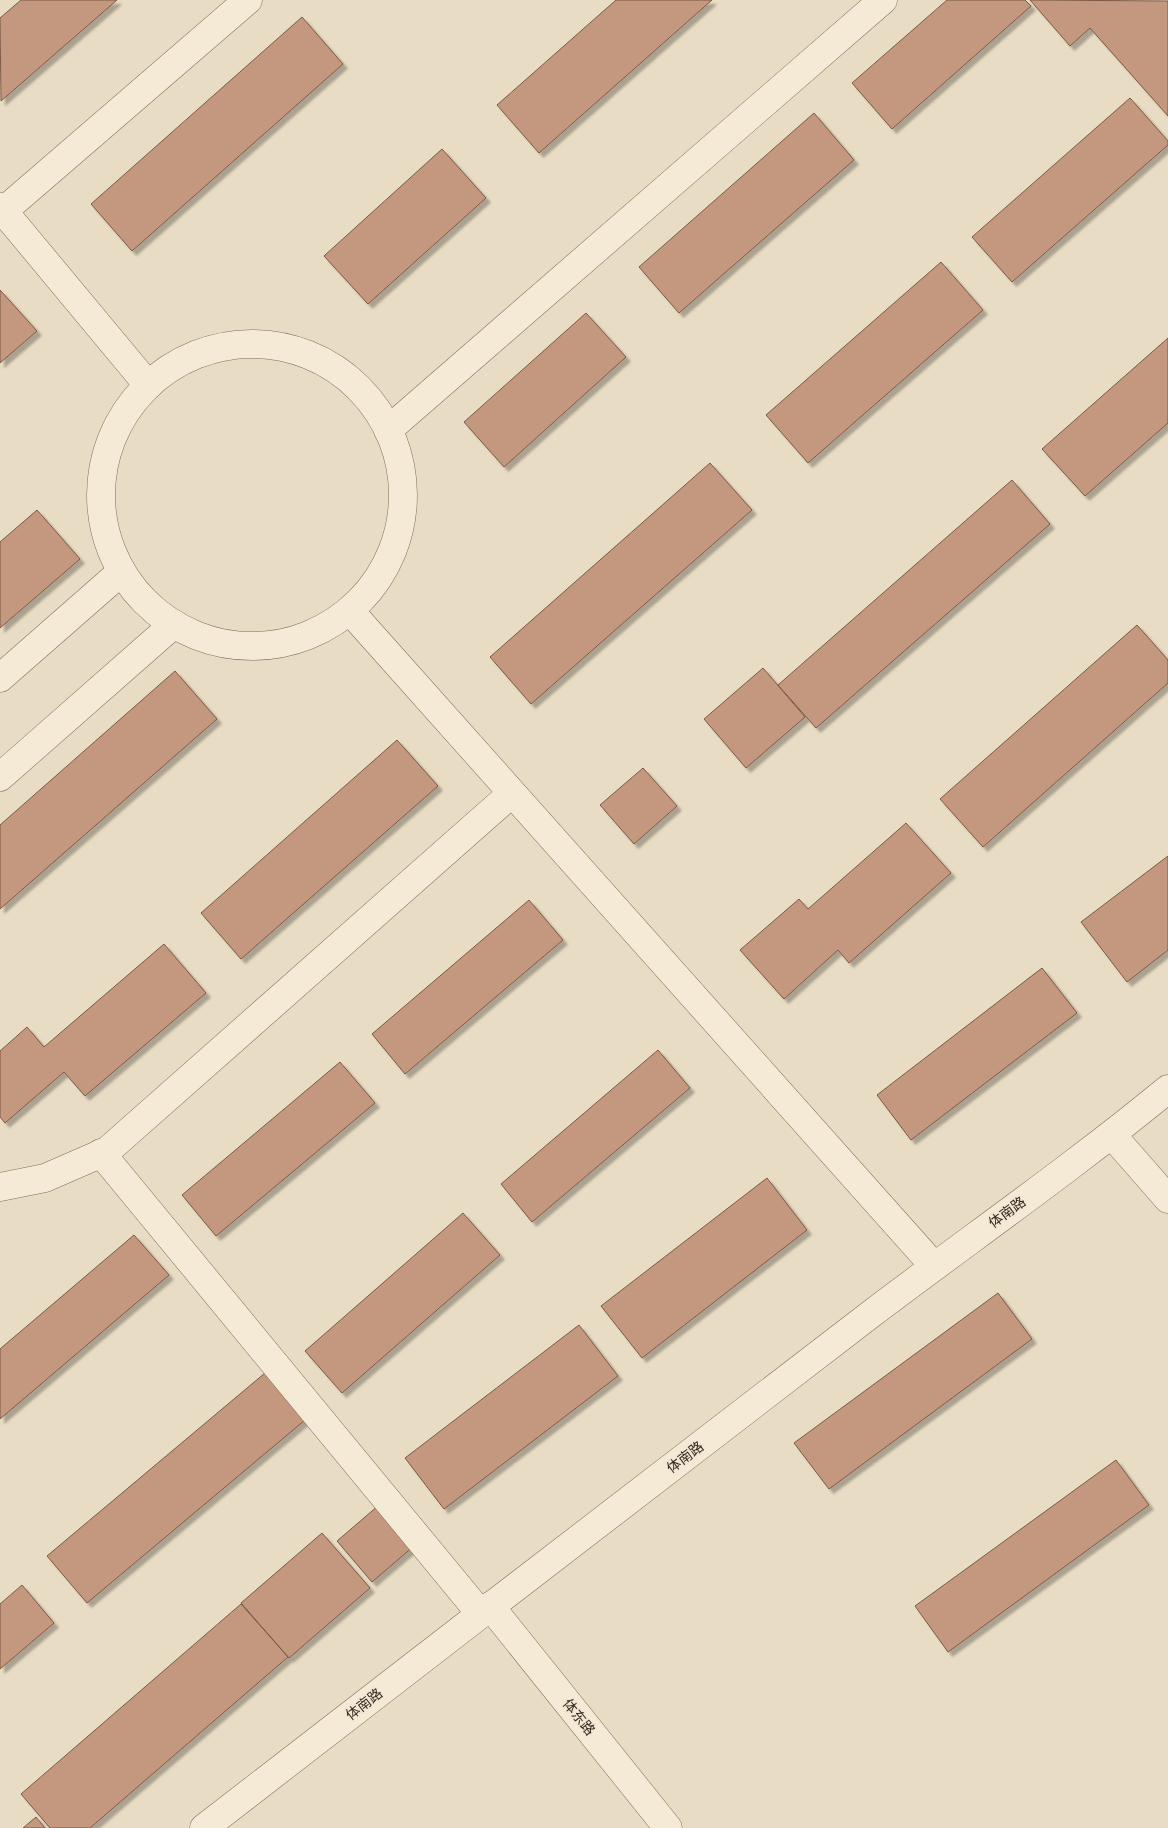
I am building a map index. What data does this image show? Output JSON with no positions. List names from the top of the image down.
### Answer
{
  "streets": {
    "street": ["体南路", "体东路"]
  },
  "crossings": [
    ["体南路", "体东路"]
  ]
}
